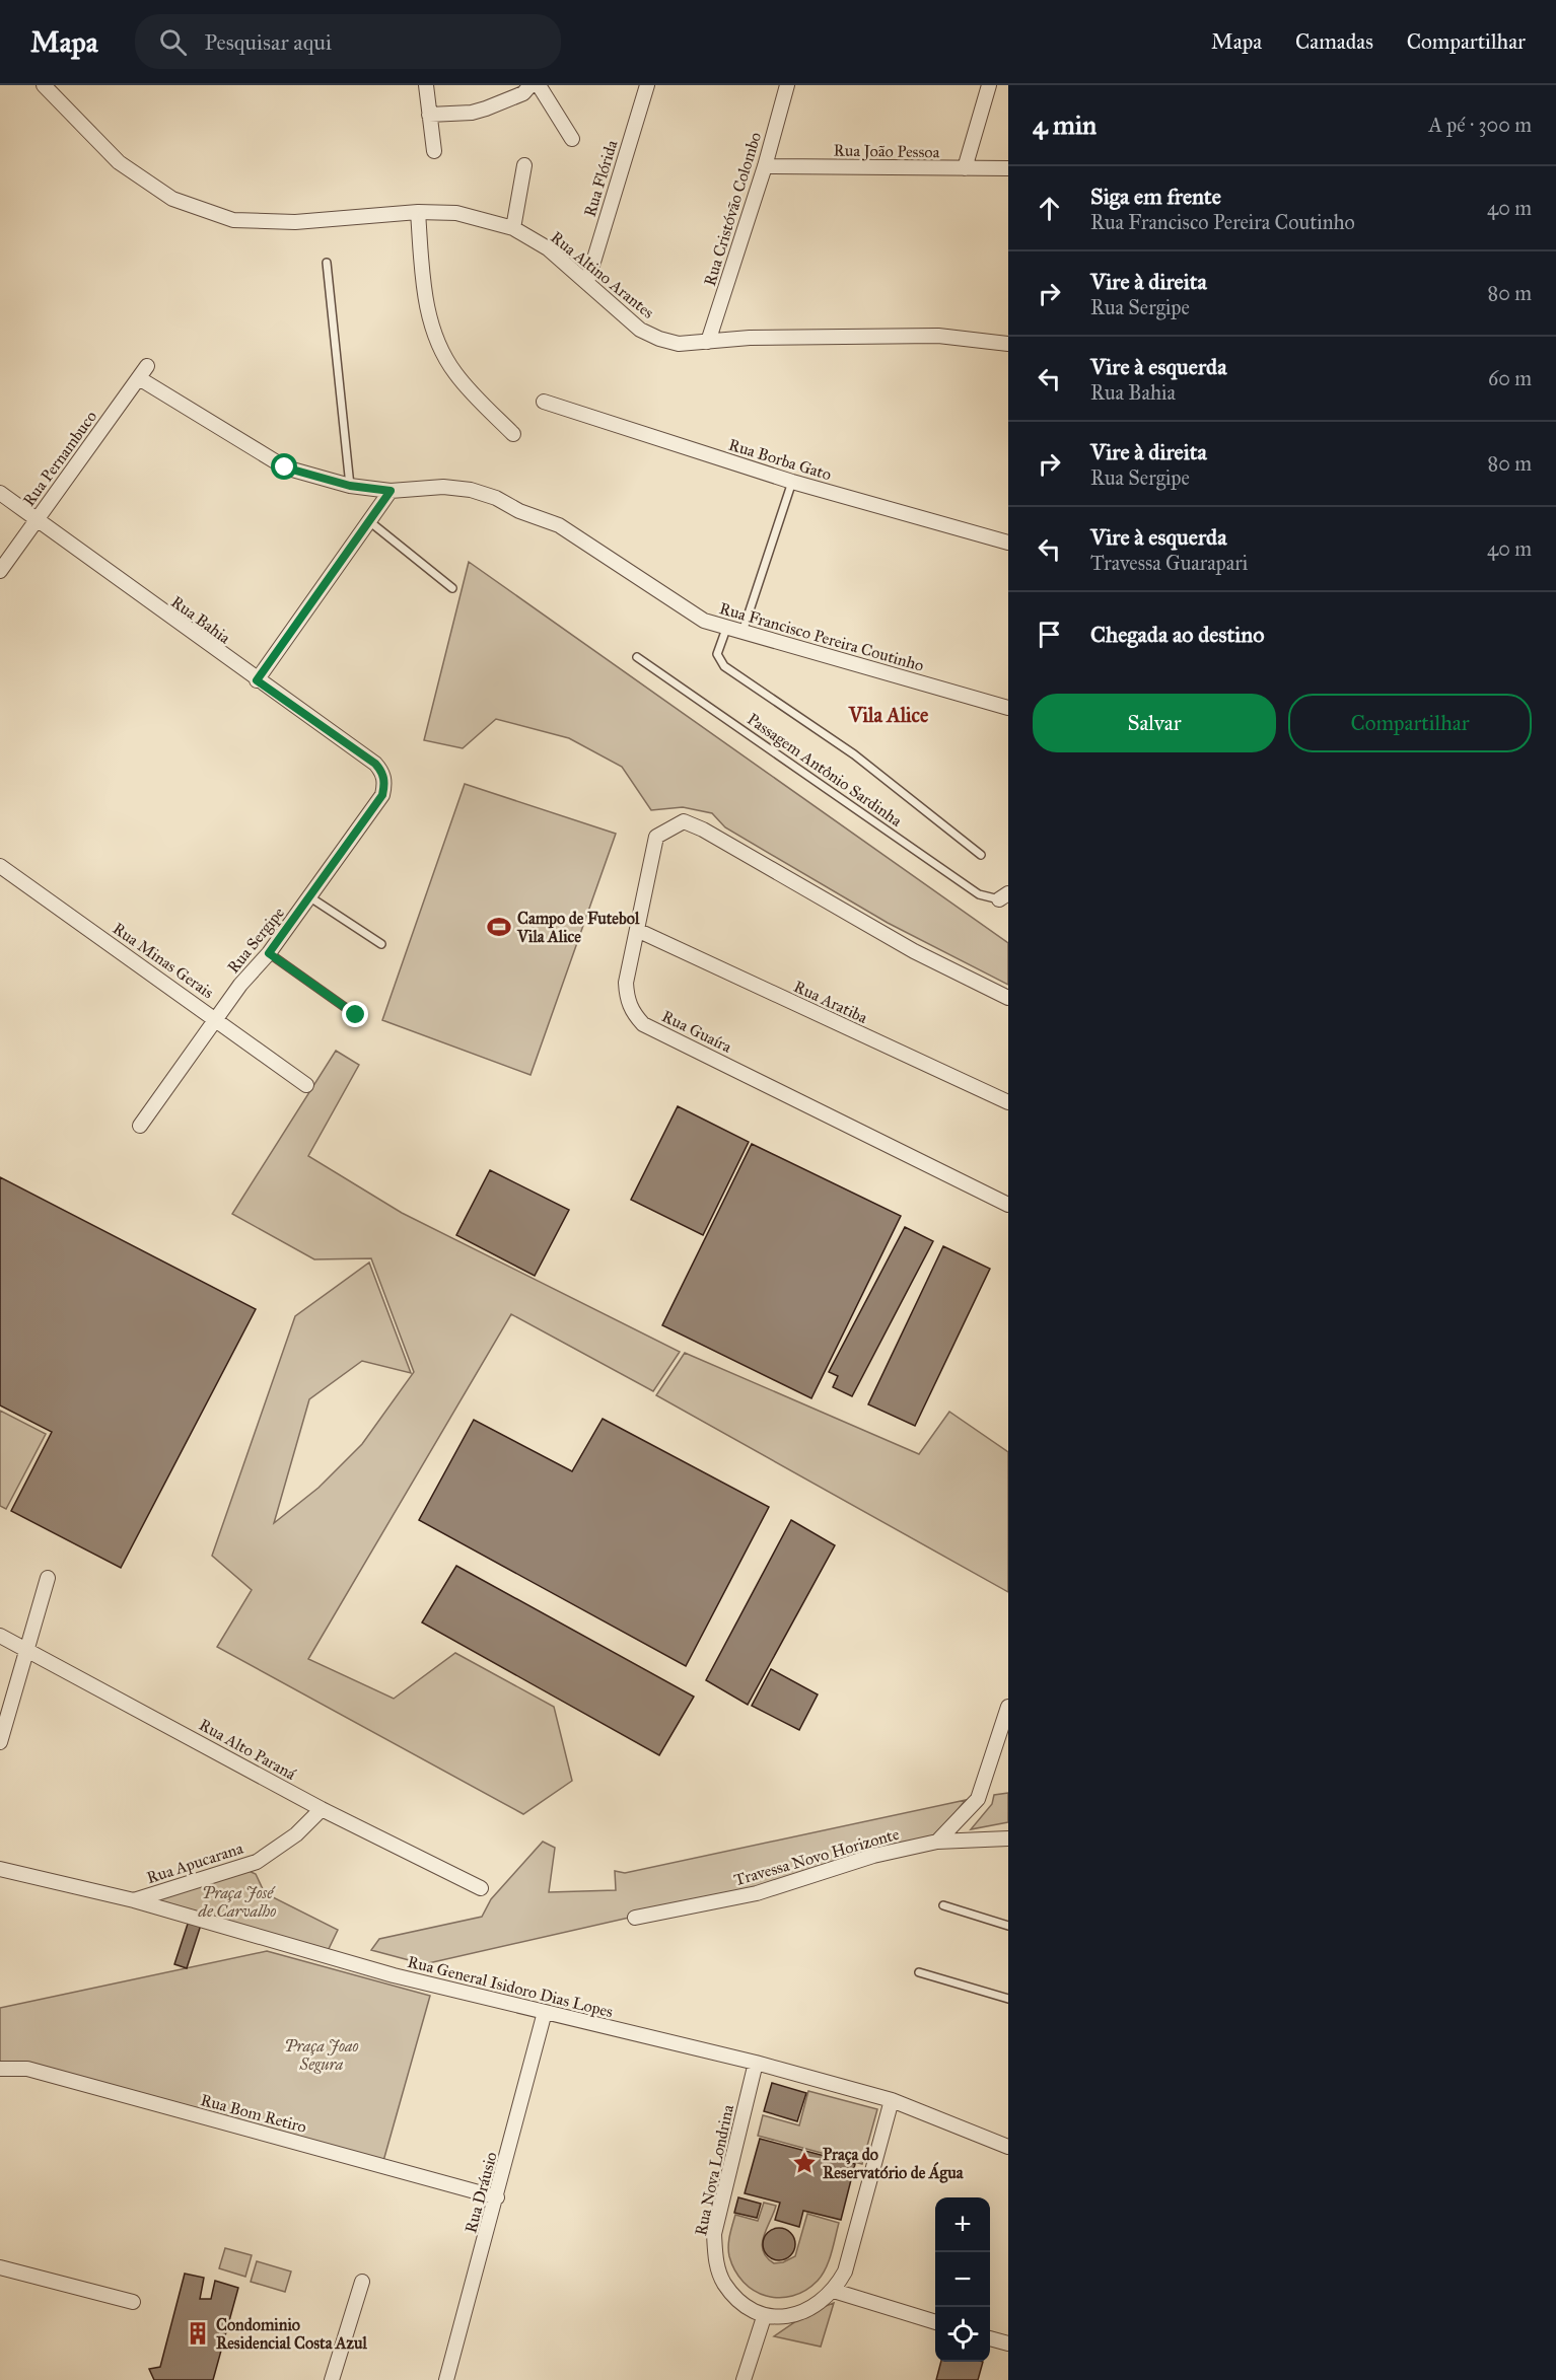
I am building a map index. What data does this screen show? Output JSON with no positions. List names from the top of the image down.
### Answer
{
  "streets": {
    "street": [
      "Rua João Pessoa",
      "Rua Flórida",
      "Rua Cristóvão Colombo",
      "Rua Altino Arantes",
      "Rua Pernambuco",
      "Rua Borba Gato",
      "Rua Bahia",
      "Rua Francisco Pereira Coutinho",
      "Rua Sergipe",
      "Rua Minas Gerais",
      "Rua Aratiba",
      "Rua Guaíra",
      "Rua Alto Paraná",
      "Travessa Novo Horizonte",
      "Rua Apucarana",
      "Rua General Isidoro Dias Lopes",
      "Rua Bom Retiro",
      "Rua Nova Londrina",
      "Rua Dráusio"
    ],
    "lane": ["Passagem Antônio Sardinha"]
  },
  "crossings": [
    ["Rua João Pessoa", "Rua Cristóvão Colombo"],
    ["Rua Flórida", "Rua Altino Arantes"],
    ["Rua Cristóvão Colombo", "Rua Altino Arantes"],
    ["Rua Pernambuco", "Rua Bahia"],
    ["Rua Pernambuco", "Rua Francisco Pereira Coutinho"],
    ["Rua Bahia", "Rua Sergipe"],
    ["Rua Sergipe", "Rua Minas Gerais"],
    ["Rua Aratiba", "Rua Guaíra"],
    ["Rua Alto Paraná", "Rua Apucarana"],
    ["Rua Apucarana", "Rua General Isidoro Dias Lopes"],
    ["Rua General Isidoro Dias Lopes", "Rua Nova Londrina"],
    ["Rua General Isidoro Dias Lopes", "Rua Dráusio"],
    ["Rua Bom Retiro", "Rua Dráusio"]
  ],
  "districts": ["Vila Alice"],
  "parks": ["Praça José de Carvalho", "Praça Joao Segura"],
  "places": {
    "sports": ["Campo de Futebol Vila Alice"],
    "place": ["Praça do Reservatório de Água"],
    "building": ["Condominio Residencial Costa Azul"]
  },
  "page": {
    "header": "Mapa",
    "search": "Pesquisar aqui",
    "nav": ["Mapa", "Camadas", "Compartilhar"],
    "heading": ["4 min", "A pé · 300 m"],
    "list": [
      ["Siga em frente", "Rua Francisco Pereira Coutinho", "40 m"],
      ["Vire à direita", "Rua Sergipe", "80 m"],
      ["Vire à esquerda", "Rua Bahia", "60 m"],
      ["Vire à direita", "Rua Sergipe", "80 m"],
      ["Vire à esquerda", "Travessa Guarapari", "40 m"],
      "Chegada ao destino"
    ],
    "buttons": ["Salvar", "Compartilhar"],
    "map_buttons": ["+", "−"]
  }
}
